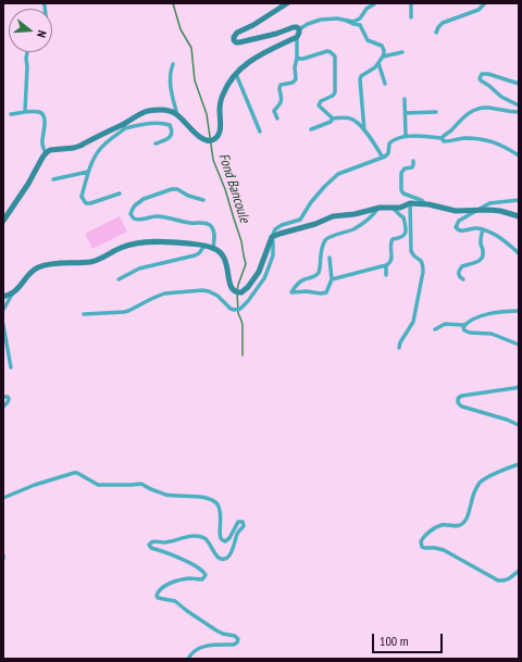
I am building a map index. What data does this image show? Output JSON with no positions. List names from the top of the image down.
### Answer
{
  "water": ["Fond Bancoule"],
  "scale_bar": "100 m",
  "north": "right"
}
